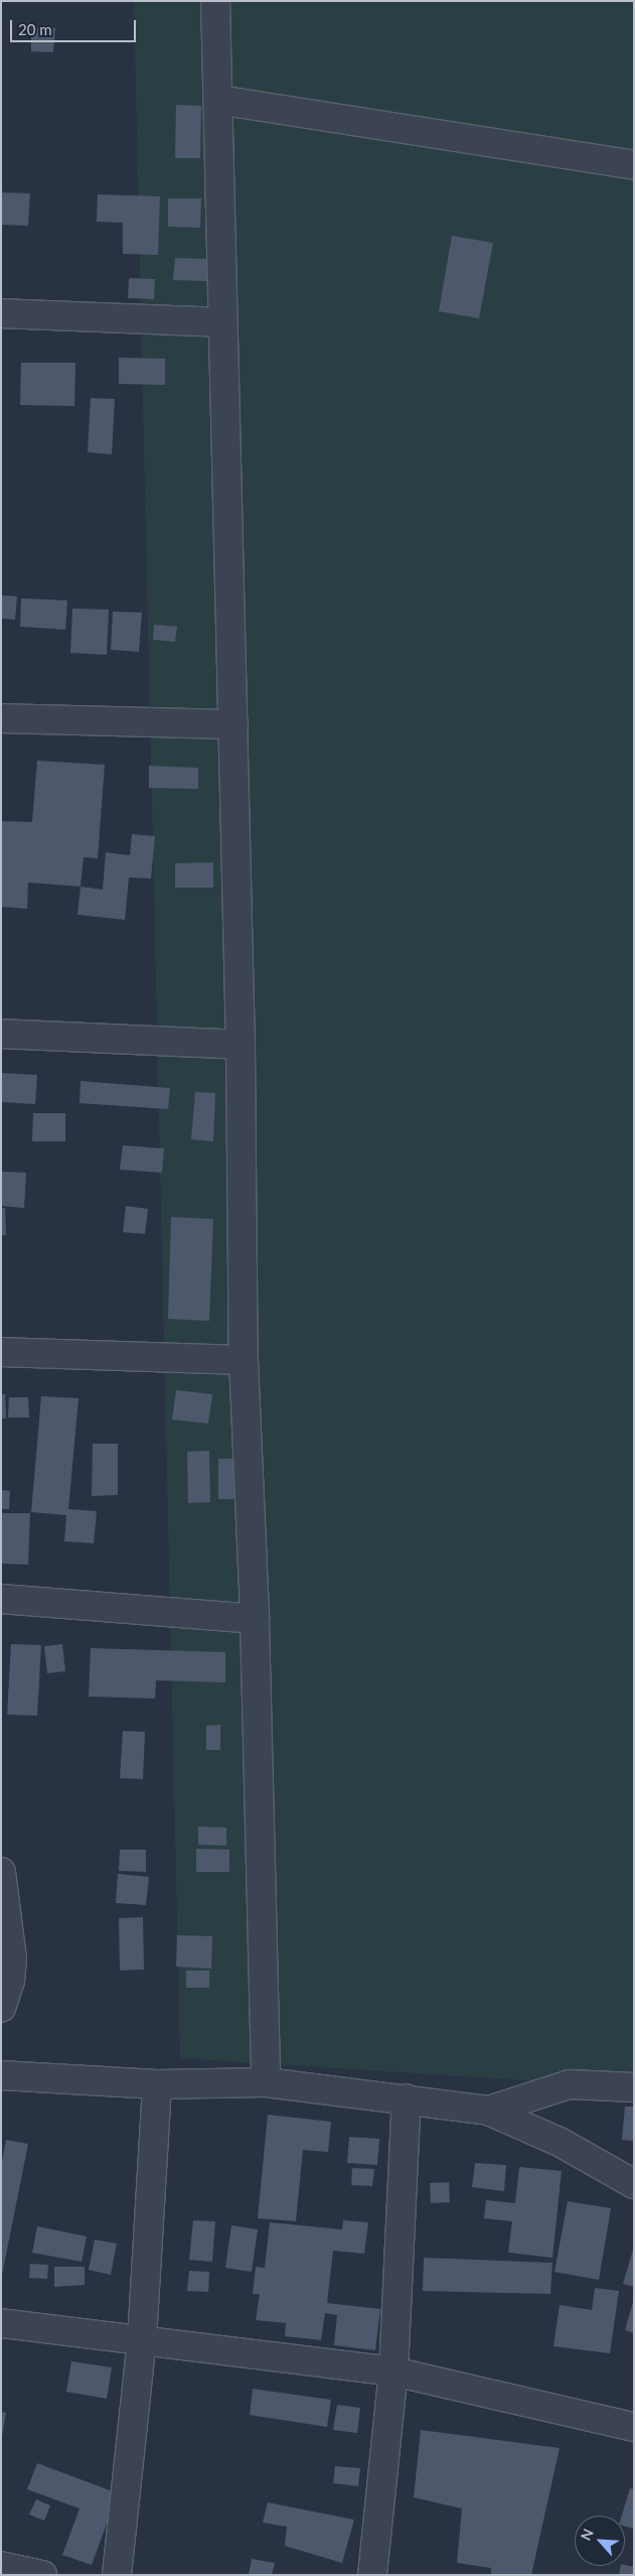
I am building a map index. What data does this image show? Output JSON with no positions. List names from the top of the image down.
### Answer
{
  "scale_bar": "20 m",
  "north": "top left"
}
